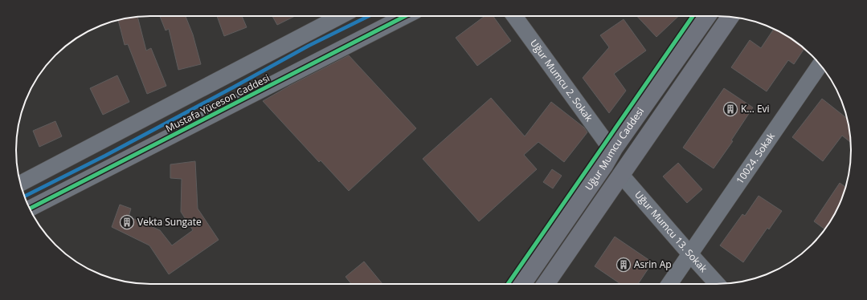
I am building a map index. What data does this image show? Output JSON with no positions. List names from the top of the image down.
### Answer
{
  "streets": {
    "main road": ["Uğur Mumcu Caddesi"],
    "street": [
      "Uğur Mumcu 2. Sokak",
      "Mustafa Yüceson Caddesi",
      "10024. Sokak",
      "Uğur Mumcu 13. Sokak"
    ]
  },
  "crossings": [
    ["Uğur Mumcu 2. Sokak", "Uğur Mumcu Caddesi"],
    ["Uğur Mumcu Caddesi", "Uğur Mumcu 13. Sokak"],
    ["10024. Sokak", "Uğur Mumcu 13. Sokak"]
  ],
  "places": {
    "building": ["K... Evi", "Vekta Sungate", "Asrin Ap"]
  }
}
